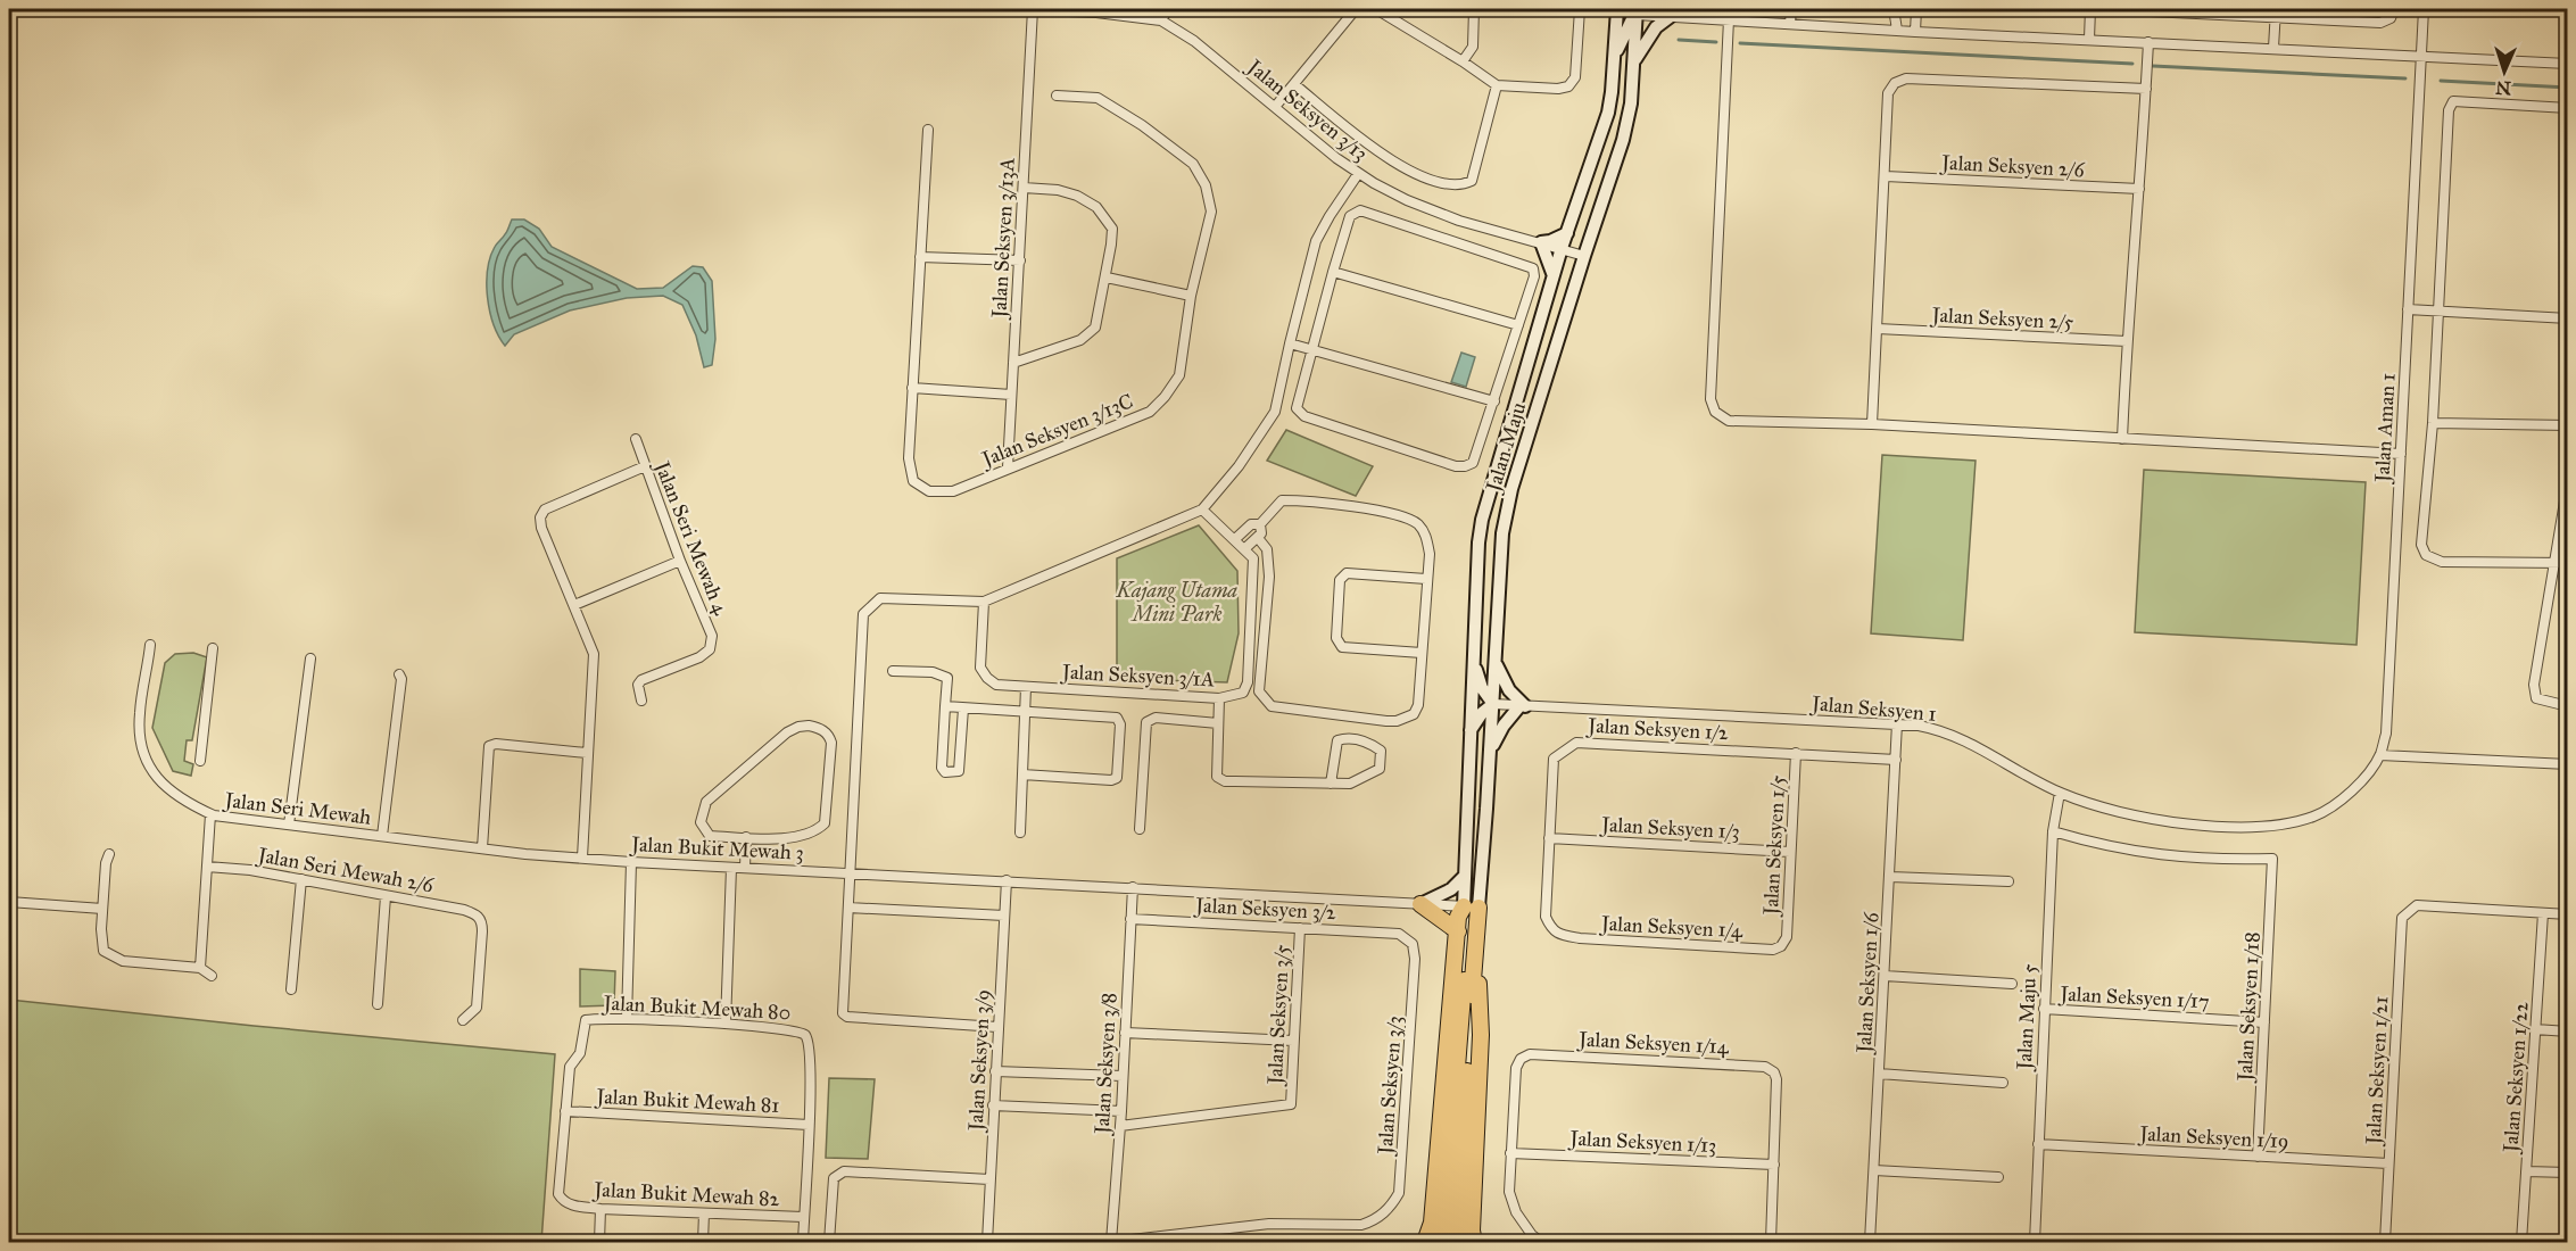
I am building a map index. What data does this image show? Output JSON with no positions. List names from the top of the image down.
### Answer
{
  "streets": {
    "street": [
      "Jalan Seksyen 3/13",
      "Jalan Seksyen 2/6",
      "Jalan Seksyen 3/13A",
      "Jalan Seksyen 2/5",
      "Jalan Aman 1",
      "Jalan Seksyen 3/13C",
      "Jalan Maju",
      "Jalan Seri Mewah 4",
      "Jalan Seksyen 3/1A",
      "Jalan Seksyen 1",
      "Jalan Seksyen 1/2",
      "Jalan Seri Mewah",
      "Jalan Seksyen 1/3",
      "Jalan Seksyen 1/5",
      "Jalan Bukit Mewah 3",
      "Jalan Seri Mewah 2/6",
      "Jalan Seksyen 3/2",
      "Jalan Seksyen 1/4",
      "Jalan Seksyen 1/6",
      "Jalan Seksyen 1/17",
      "Jalan Seksyen 1/18",
      "Jalan Bukit Mewah 80",
      "Jalan Seksyen 3/5",
      "Jalan Maju 5",
      "Jalan Seksyen 1/14",
      "Jalan Seksyen 3/9",
      "Jalan Seksyen 3/8",
      "Jalan Seksyen 1/21",
      "Jalan Seksyen 1/22",
      "Jalan Seksyen 3/3",
      "Jalan Bukit Mewah 81",
      "Jalan Seksyen 1/19",
      "Jalan Seksyen 1/13",
      "Jalan Bukit Mewah 82"
    ]
  },
  "crossings": [
    ["Jalan Seksyen 3/13", "Jalan Seksyen 3/13A"],
    ["Jalan Seksyen 3/13", "Jalan Maju"],
    ["Jalan Seksyen 3/13A", "Jalan Seksyen 3/13C"],
    ["Jalan Aman 1", "Jalan Seksyen 1"],
    ["Jalan Maju", "Jalan Seksyen 1"],
    ["Jalan Maju", "Jalan Bukit Mewah 3"],
    ["Jalan Seksyen 1", "Jalan Seksyen 1/6"],
    ["Jalan Seksyen 1", "Jalan Maju 5"],
    ["Jalan Seksyen 1/2", "Jalan Seksyen 1/3"],
    ["Jalan Seksyen 1/2", "Jalan Seksyen 1/5"],
    ["Jalan Seksyen 1/2", "Jalan Seksyen 1/4"],
    ["Jalan Seksyen 1/2", "Jalan Seksyen 1/6"],
    ["Jalan Seri Mewah", "Jalan Bukit Mewah 3"],
    ["Jalan Seksyen 1/3", "Jalan Seksyen 1/5"],
    ["Jalan Seksyen 1/5", "Jalan Seksyen 1/4"],
    ["Jalan Bukit Mewah 3", "Jalan Seksyen 3/9"],
    ["Jalan Bukit Mewah 3", "Jalan Seksyen 3/8"],
    ["Jalan Seksyen 3/2", "Jalan Seksyen 3/5"],
    ["Jalan Seksyen 3/2", "Jalan Seksyen 3/8"],
    ["Jalan Seksyen 3/2", "Jalan Seksyen 3/3"],
    ["Jalan Seksyen 1/17", "Jalan Seksyen 1/18"],
    ["Jalan Seksyen 1/17", "Jalan Maju 5"],
    ["Jalan Seksyen 1/18", "Jalan Maju 5"],
    ["Jalan Seksyen 1/18", "Jalan Seksyen 1/19"],
    ["Jalan Bukit Mewah 80", "Jalan Bukit Mewah 81"],
    ["Jalan Bukit Mewah 80", "Jalan Bukit Mewah 82"],
    ["Jalan Seksyen 3/5", "Jalan Seksyen 3/8"],
    ["Jalan Maju 5", "Jalan Seksyen 1/19"],
    ["Jalan Seksyen 1/14", "Jalan Seksyen 1/13"],
    ["Jalan Seksyen 3/8", "Jalan Seksyen 3/3"],
    ["Jalan Seksyen 1/21", "Jalan Seksyen 1/22"],
    ["Jalan Seksyen 1/21", "Jalan Seksyen 1/19"],
    ["Jalan Bukit Mewah 81", "Jalan Bukit Mewah 82"]
  ],
  "parks": ["Kajang Utama Mini Park"],
  "north": "bottom"
}
